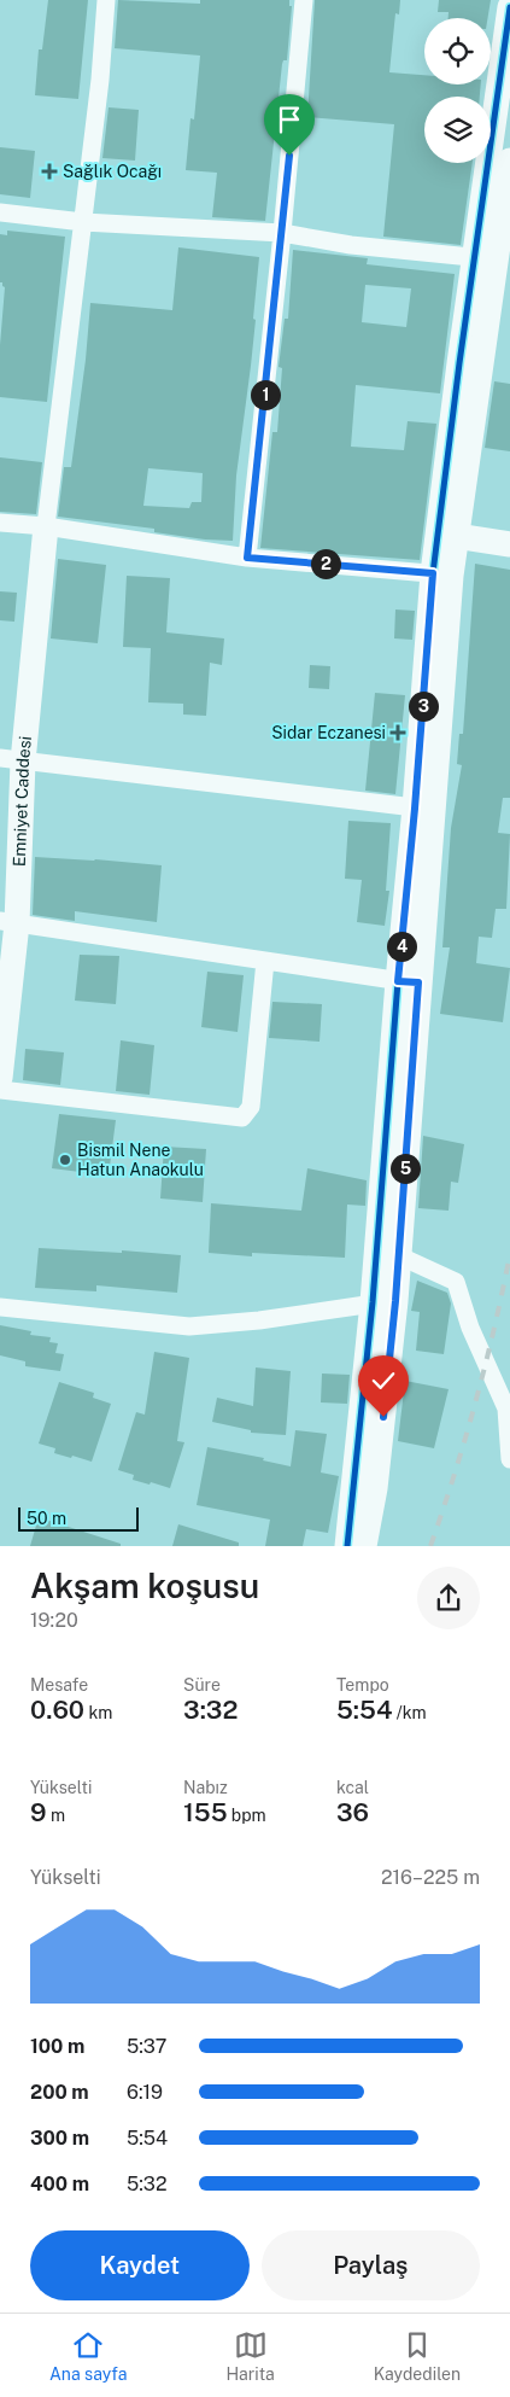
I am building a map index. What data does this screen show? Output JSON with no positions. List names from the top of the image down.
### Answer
{
  "streets": {
    "street": ["Emniyet Caddesi"]
  },
  "places": {
    "health": ["Sağlık Ocağı", "Sidar Eczanesi"],
    "other": ["Bismil Nene Hatun Anaokulu"]
  },
  "scale_bar": "50 m",
  "page": {
    "pins": [
      "1",
      "2",
      "3",
      "4",
      "5"
    ],
    "scale": "50 m",
    "heading": ["Akşam koşusu", "19:20"],
    "stats": [
      ["Mesafe", "0.60 km"],
      ["Süre", "3:32"],
      ["Tempo", "5:54 /km"],
      ["Yükselti", "9 m"],
      ["Nabız", "155 bpm"],
      ["kcal", "36"]
    ],
    "chart": ["Yükselti", "216–225 m"],
    "list": [
      {
        "name": "100 m",
        "note": "5:37"
      },
      {
        "name": "200 m",
        "note": "6:19"
      },
      {
        "name": "300 m",
        "note": "5:54"
      },
      {
        "name": "400 m",
        "note": "5:32"
      }
    ],
    "buttons": ["Kaydet", "Paylaş"],
    "tabs": ["Ana sayfa", "Harita", "Kaydedilen"]
  }
}
